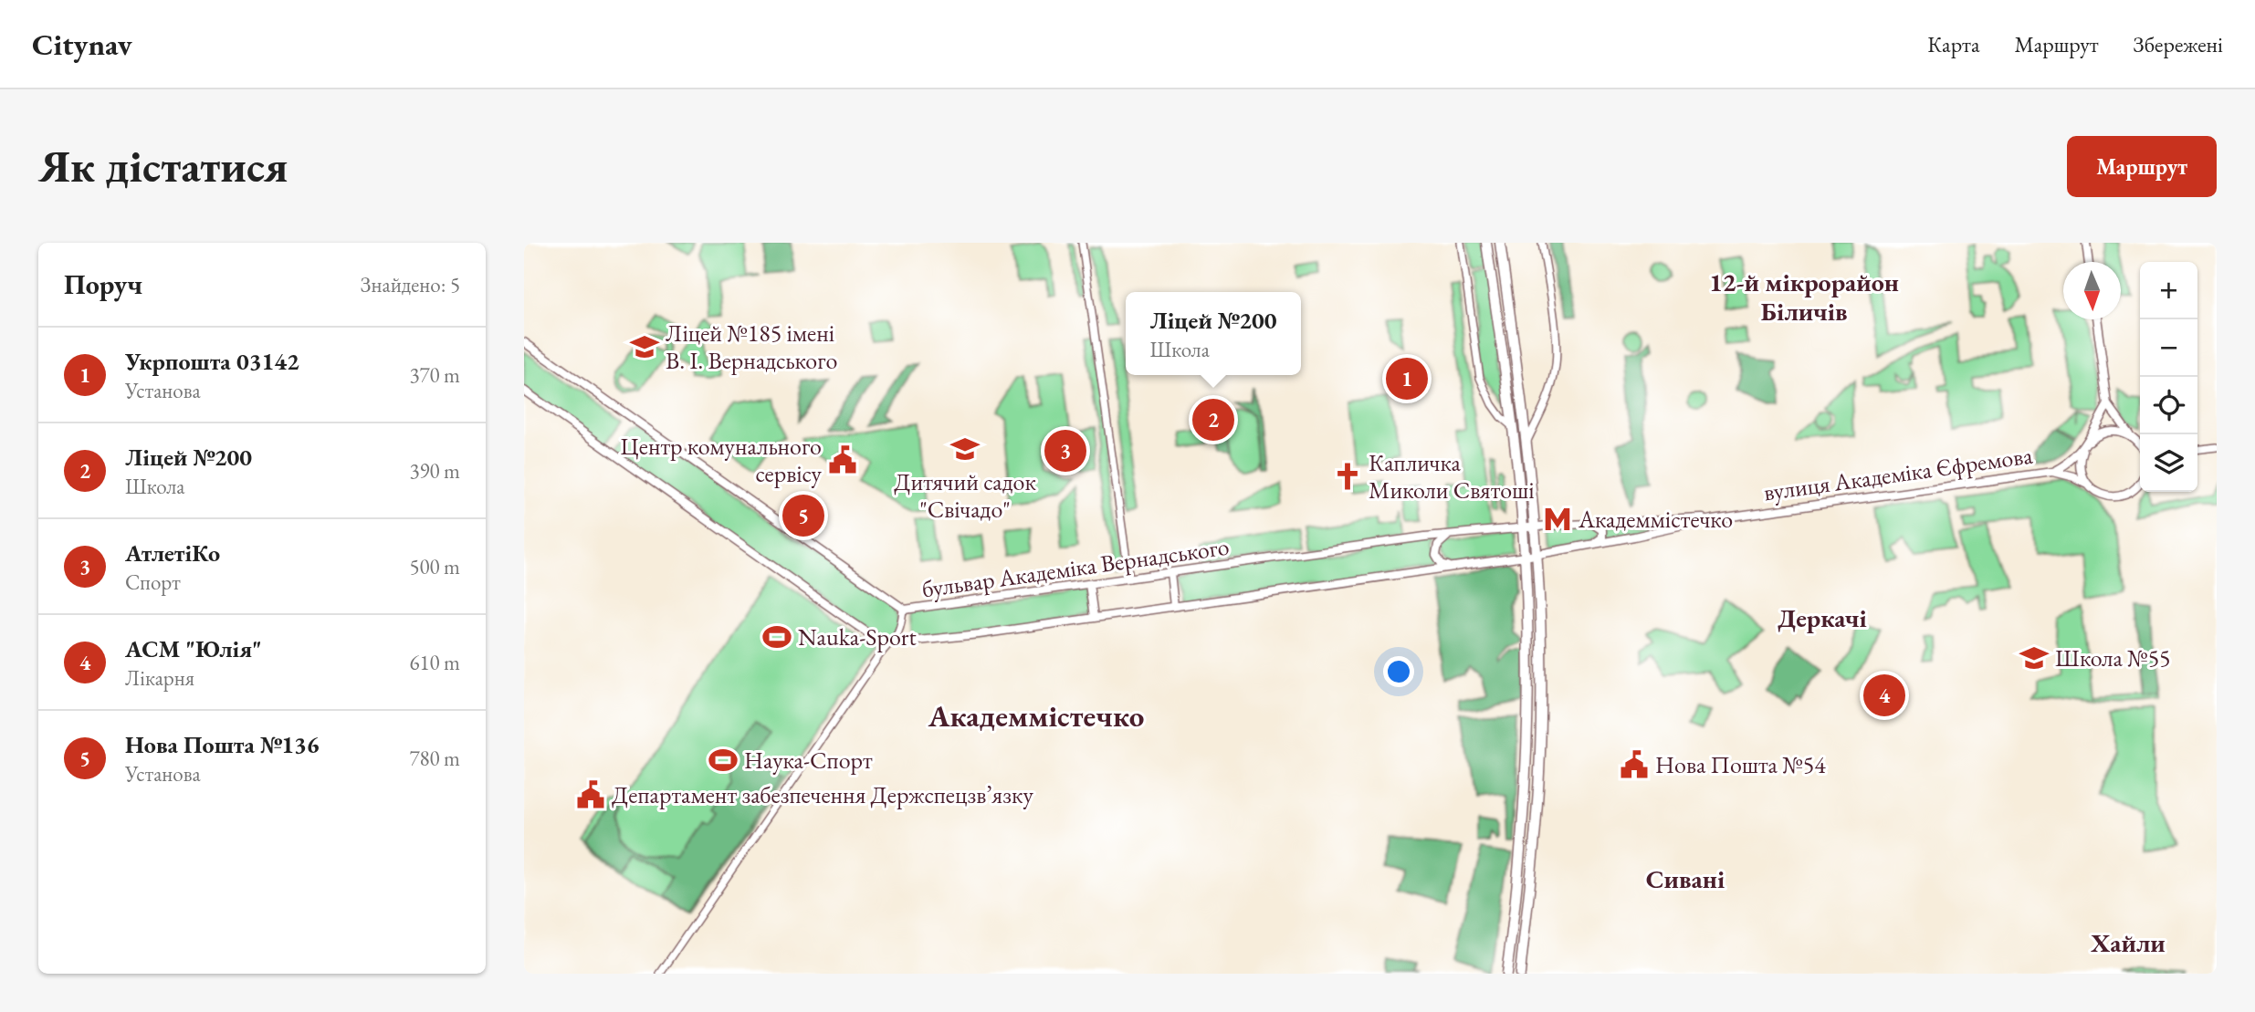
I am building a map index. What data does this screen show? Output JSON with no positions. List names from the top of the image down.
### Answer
{
  "streets": {
    "main road": ["вулиця Академіка Єфремова", "бульвар Академіка Вернадського"]
  },
  "crossings": [
    ["вулиця Академіка Єфремова", "бульвар Академіка Вернадського"]
  ],
  "districts": [
    "12-й мікрорайон Біличів",
    "Деркачі",
    "Академмістечко",
    "Сивані",
    "Хайли"
  ],
  "places": {
    "school or university": ["Ліцей №185 імені В. І. Вернадського", "Дитячий садок \"Свічадо\"", "Школа №55"],
    "public building": ["Центр комунального сервісу", "Нова Пошта №54", "Департамент забезпечення Держспецзв’язку"],
    "church": ["Капличка Миколи Святоші"],
    "metro station": ["Академмістечко"],
    "sports": ["Nauka-Sport", "Наука-Спорт"]
  },
  "north": "bottom",
  "page": {
    "header": "Citynav",
    "nav": ["Карта", "Маршрут", "Збережені"],
    "buttons": "Маршрут",
    "title": "Як дістатися",
    "heading": ["Поруч", "Знайдено: 5"],
    "map_buttons": ["+", "−"],
    "popup": ["Ліцей №200", "Школа"],
    "list": [
      {
        "mark": "1",
        "name": "Укрпошта 03142",
        "note": "Установа",
        "value": "370 m"
      },
      {
        "mark": "2",
        "name": "Ліцей №200",
        "note": "Школа",
        "value": "390 m"
      },
      {
        "mark": "3",
        "name": "АтлетіКо",
        "note": "Спорт",
        "value": "500 m"
      },
      {
        "mark": "4",
        "name": "АСМ \"Юлія\"",
        "note": "Лікарня",
        "value": "610 m"
      },
      {
        "mark": "5",
        "name": "Нова Пошта №136",
        "note": "Установа",
        "value": "780 m"
      }
    ],
    "pins": [
      "1",
      "2",
      "3",
      "5",
      "4"
    ]
  }
}
